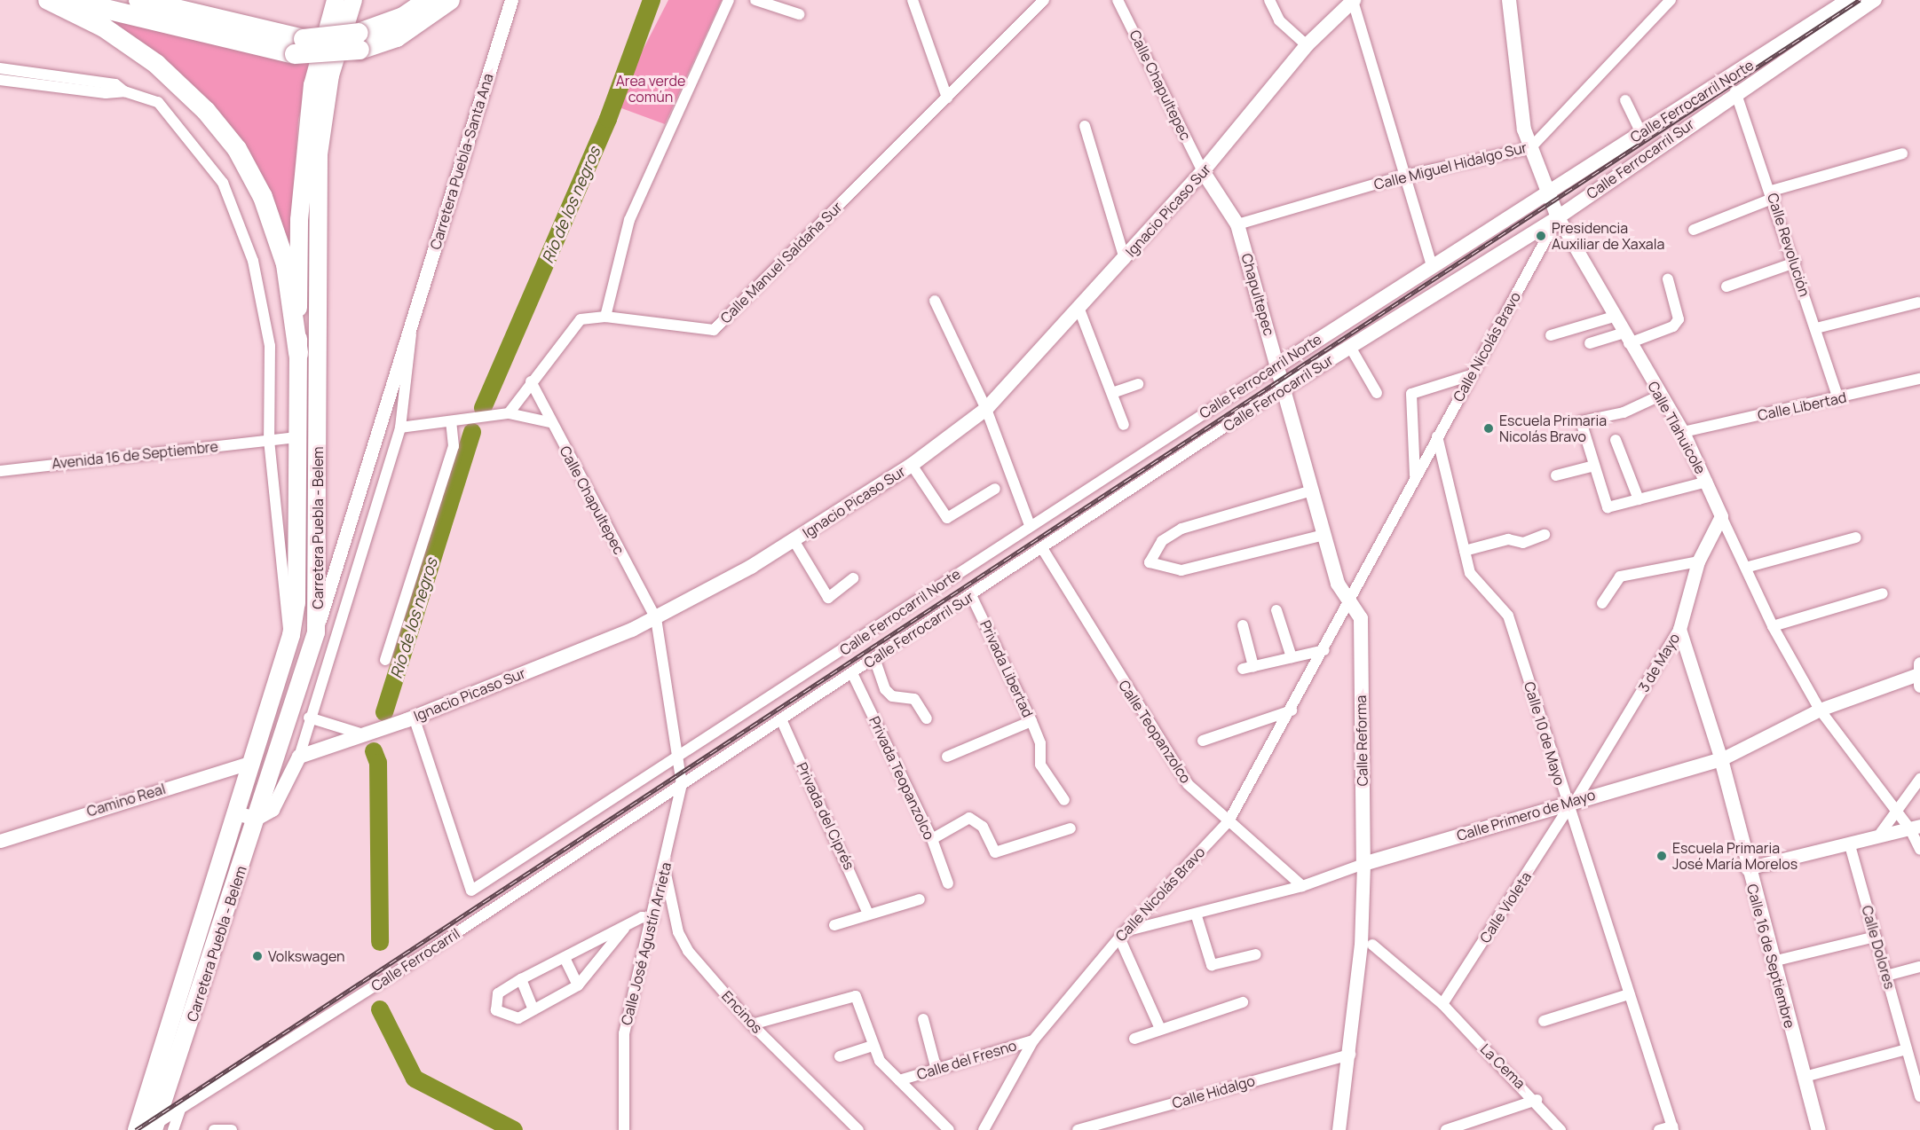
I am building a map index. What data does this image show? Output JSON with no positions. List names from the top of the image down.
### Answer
{
  "streets": {
    "main road": [
      "Calle Chapultepec",
      "Calle Ferrocarril Norte",
      "Calle Ferrocarril Sur",
      "Ignacio Picaso Sur",
      "Chapultepec",
      "Calle Tlahuicole",
      "Carretera Puebla - Belem",
      "Calle Reforma",
      "Calle Primero de Mayo",
      "Calle 16 de Septiembre"
    ],
    "street": [
      "Carretera Puebla-Santa Ana",
      "Calle Miguel Hidalgo Sur",
      "Calle Revolución",
      "Calle Manuel Saldaña Sur",
      "Calle Nicolás Bravo",
      "Calle Libertad",
      "Avenida 16 de Septiembre",
      "3 de Mayo",
      "Privada Libertad",
      "Calle Teopanzolco",
      "Calle 10 de Mayo",
      "Privada Teopanzolco",
      "Camino Real",
      "Privada del Ciprés",
      "Calle Violeta",
      "Calle José Agustín Arrieta",
      "Calle Dolores",
      "Calle Ferrocarril",
      "Encinos",
      "Calle del Fresno",
      "La Cema",
      "Calle Hidalgo"
    ]
  },
  "crossings": [
    ["Calle Chapultepec", "Calle Ferrocarril Norte"],
    ["Calle Chapultepec", "Calle Miguel Hidalgo Sur"],
    ["Calle Chapultepec", "Ignacio Picaso Sur"],
    ["Calle Chapultepec", "Calle Manuel Saldaña Sur"],
    ["Calle Chapultepec", "Chapultepec"],
    ["Calle Chapultepec", "Calle José Agustín Arrieta"],
    ["Calle Ferrocarril Norte", "Chapultepec"],
    ["Calle Ferrocarril Norte", "Calle Tlahuicole"],
    ["Calle Ferrocarril Norte", "Calle Reforma"],
    ["Calle Ferrocarril Norte", "Calle José Agustín Arrieta"],
    ["Calle Ferrocarril Sur", "Calle Revolución"],
    ["Calle Ferrocarril Sur", "Calle Nicolás Bravo"],
    ["Calle Ferrocarril Sur", "Calle Tlahuicole"],
    ["Calle Ferrocarril Sur", "Privada Libertad"],
    ["Calle Ferrocarril Sur", "Calle Teopanzolco"],
    ["Calle Ferrocarril Sur", "Calle Reforma"],
    ["Calle Ferrocarril Sur", "Privada Teopanzolco"],
    ["Calle Ferrocarril Sur", "Privada del Ciprés"],
    ["Calle Ferrocarril Sur", "Calle José Agustín Arrieta"],
    ["Calle Ferrocarril Sur", "Calle Ferrocarril"],
    ["Carretera Puebla-Santa Ana", "Carretera Puebla - Belem"],
    ["Calle Miguel Hidalgo Sur", "Chapultepec"],
    ["Calle Miguel Hidalgo Sur", "Calle Tlahuicole"],
    ["Calle Revolución", "Calle Libertad"],
    ["Chapultepec", "Calle Reforma"],
    ["Calle Nicolás Bravo", "Calle Tlahuicole"],
    ["Calle Nicolás Bravo", "Calle Teopanzolco"],
    ["Calle Nicolás Bravo", "Calle 10 de Mayo"],
    ["Calle Nicolás Bravo", "Calle Reforma"],
    ["Calle Nicolás Bravo", "Calle Primero de Mayo"],
    ["Calle Nicolás Bravo", "Calle del Fresno"],
    ["Calle Libertad", "Calle Tlahuicole"],
    ["Calle Tlahuicole", "3 de Mayo"],
    ["Calle Tlahuicole", "Calle Primero de Mayo"],
    ["Avenida 16 de Septiembre", "Carretera Puebla - Belem"],
    ["Carretera Puebla - Belem", "Camino Real"],
    ["Carretera Puebla - Belem", "Calle Ferrocarril"],
    ["3 de Mayo", "Calle 10 de Mayo"],
    ["3 de Mayo", "Calle Primero de Mayo"],
    ["3 de Mayo", "Calle Violeta"],
    ["3 de Mayo", "Calle 16 de Septiembre"],
    ["Calle Teopanzolco", "Calle Primero de Mayo"],
    ["Calle 10 de Mayo", "Calle Primero de Mayo"],
    ["Calle 10 de Mayo", "Calle Violeta"],
    ["Calle Reforma", "Calle Primero de Mayo"],
    ["Calle Reforma", "Calle Hidalgo"],
    ["Calle Primero de Mayo", "Calle Violeta"],
    ["Calle Primero de Mayo", "Calle 16 de Septiembre"],
    ["Calle Violeta", "La Cema"],
    ["Calle José Agustín Arrieta", "Calle Ferrocarril"],
    ["Calle José Agustín Arrieta", "Encinos"]
  ],
  "water": ["Rio de los negros"],
  "parks": ["Area verde común"],
  "places": [
    "Presidencia Auxiliar de Xaxala",
    "Escuela Primaria Nicolás Bravo",
    "Escuela Primaria José María Morelos",
    "Volkswagen"
  ]
}
